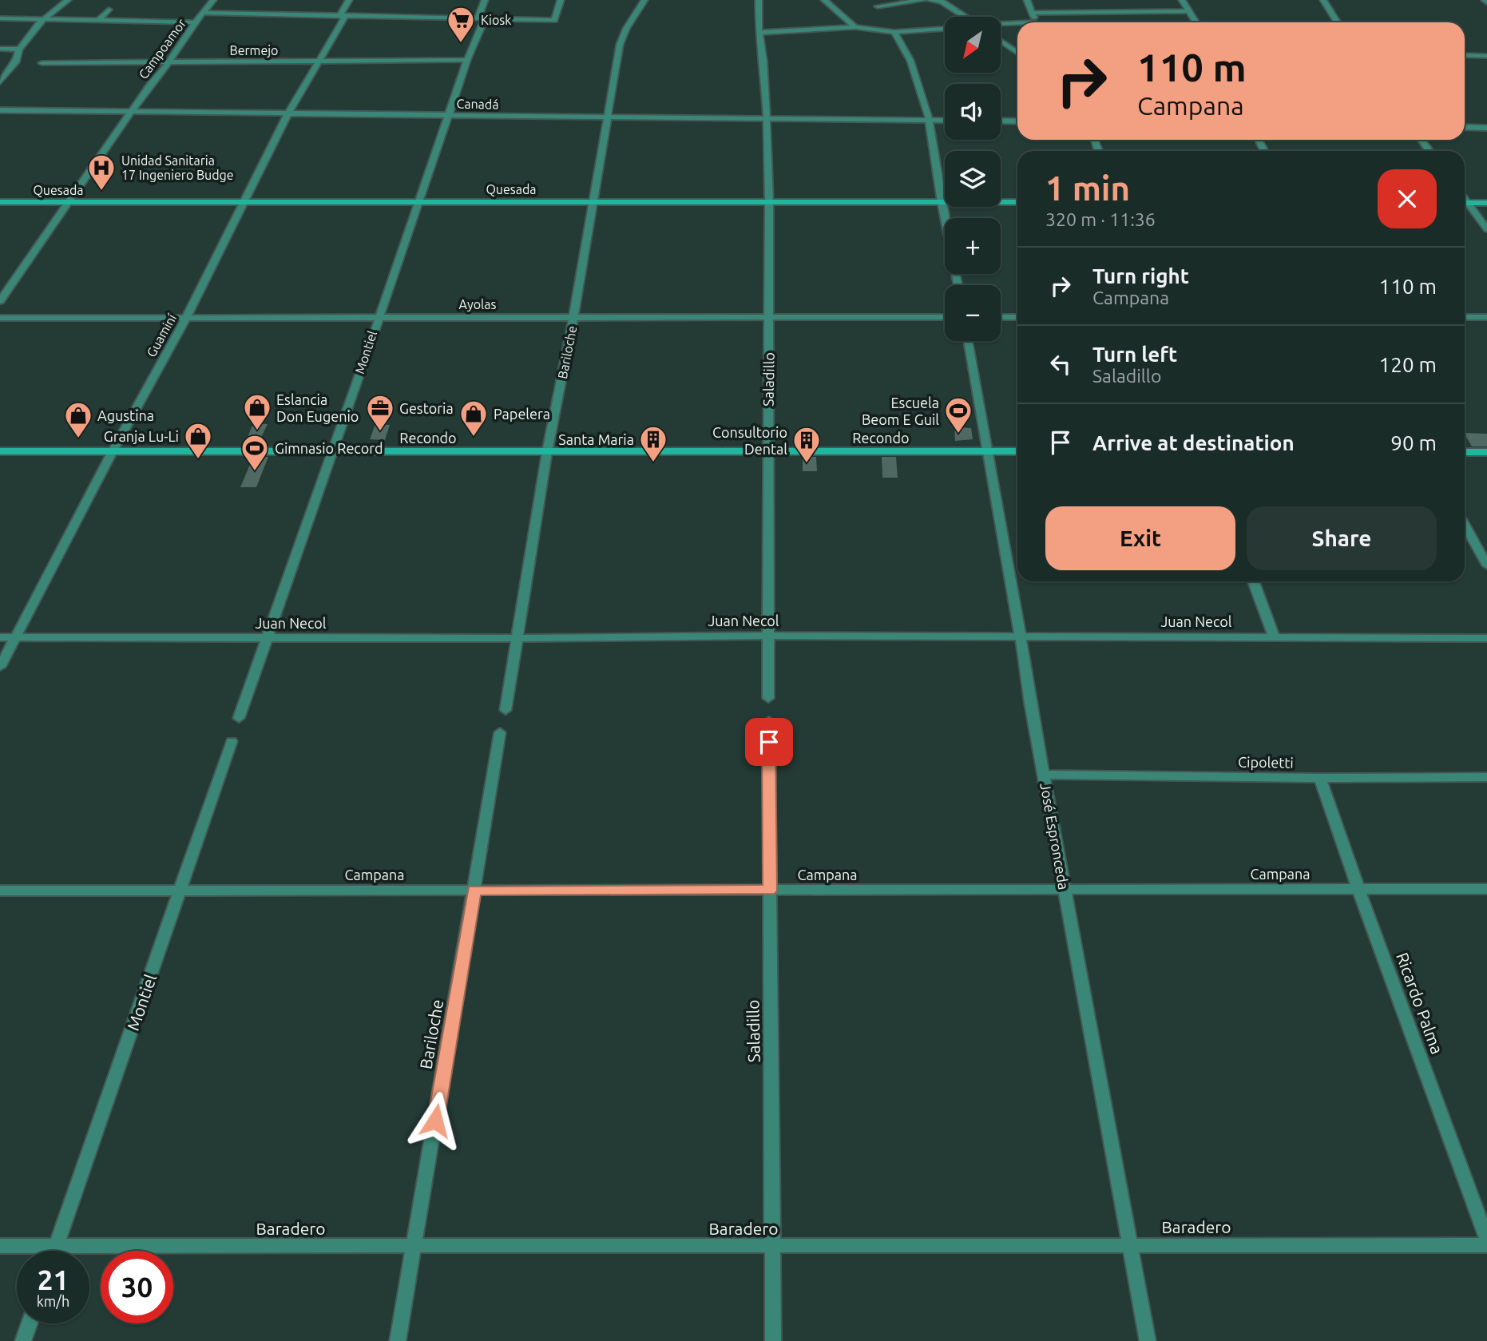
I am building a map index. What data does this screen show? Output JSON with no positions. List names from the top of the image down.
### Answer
{
  "streets": {
    "street": [
      "Campoamor",
      "Bermejo",
      "Canadá",
      "Quesada",
      "Ayolas",
      "Guaminí",
      "Montiel",
      "Bariloche",
      "Saladillo",
      "Recondo",
      "Juan Necol",
      "Cipoletti",
      "José Espronceda",
      "Campana",
      "Ricardo Palma",
      "Baradero"
    ]
  },
  "crossings": [
    ["Campoamor", "Bermejo"],
    ["Campoamor", "Canadá"],
    ["Campoamor", "Quesada"],
    ["Bermejo", "Guaminí"],
    ["Bermejo", "Montiel"],
    ["Canadá", "Guaminí"],
    ["Canadá", "Montiel"],
    ["Canadá", "Bariloche"],
    ["Canadá", "Saladillo"],
    ["Quesada", "Guaminí"],
    ["Quesada", "Montiel"],
    ["Quesada", "Bariloche"],
    ["Quesada", "Saladillo"],
    ["Ayolas", "Guaminí"],
    ["Ayolas", "Montiel"],
    ["Ayolas", "Bariloche"],
    ["Ayolas", "Saladillo"],
    ["Guaminí", "Recondo"],
    ["Guaminí", "Juan Necol"],
    ["Montiel", "Recondo"],
    ["Montiel", "Juan Necol"],
    ["Montiel", "Campana"],
    ["Montiel", "Baradero"],
    ["Bariloche", "Recondo"],
    ["Bariloche", "Juan Necol"],
    ["Bariloche", "Campana"],
    ["Bariloche", "Baradero"],
    ["Saladillo", "Recondo"],
    ["Saladillo", "Juan Necol"],
    ["Saladillo", "Campana"],
    ["Saladillo", "Baradero"],
    ["Recondo", "José Espronceda"],
    ["Juan Necol", "José Espronceda"],
    ["Cipoletti", "José Espronceda"],
    ["Cipoletti", "Ricardo Palma"],
    ["José Espronceda", "Campana"],
    ["José Espronceda", "Baradero"],
    ["Campana", "Ricardo Palma"]
  ],
  "places": {
    "supermarket": ["Kiosk"],
    "hospital": ["Unidad Sanitaria 17 Ingeniero Budge"],
    "shop": [
      "Eslancia Don Eugenio",
      "Papelera",
      "Agustina",
      "Granja Lu-Li"
    ],
    "office": ["Gestoria"],
    "sports": ["Escuela Beom E Guil", "Gimnasio Record"],
    "building": ["Santa Maria", "Consultorio Dental"]
  },
  "north": "bottom left",
  "page": {
    "map_buttons": ["+", "−"],
    "turn": ["110 m", "Campana"],
    "heading": ["1 min", "320 m · 11:36"],
    "list": [
      {
        "name": "Turn right",
        "note": "Campana",
        "value": "110 m"
      },
      {
        "name": "Turn left",
        "note": "Saladillo",
        "value": "120 m"
      },
      {
        "name": "Arrive at destination",
        "value": "90 m"
      }
    ],
    "buttons": ["Exit", "Share"],
    "speed": "21 km/h",
    "limit": "30"
  }
}
